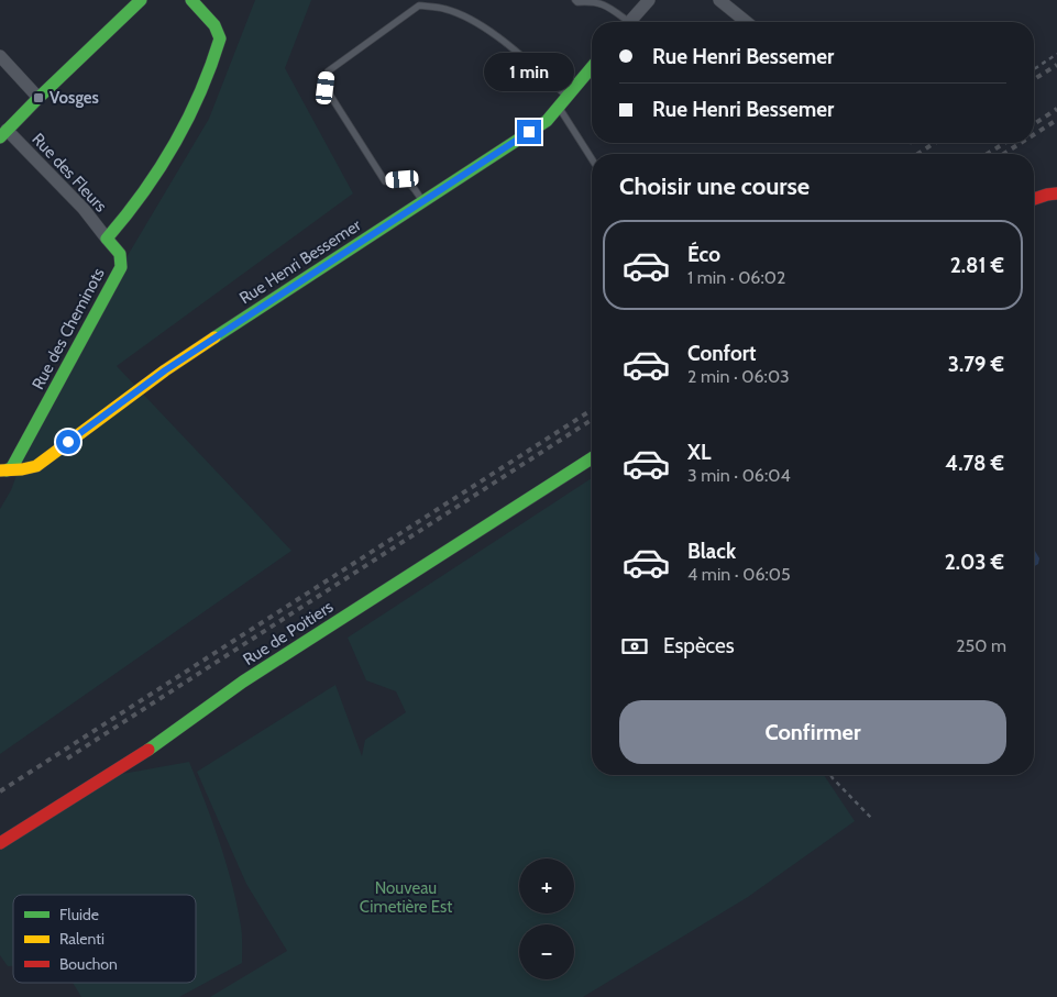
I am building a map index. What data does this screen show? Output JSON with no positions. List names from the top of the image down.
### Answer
{
  "streets": {
    "street": [
      "Rue des Fleurs",
      "Rue Henri Bessemer",
      "Rue des Cheminots",
      "Rue de Poitiers"
    ]
  },
  "crossings": [
    ["Rue des Fleurs", "Rue des Cheminots"],
    ["Rue Henri Bessemer", "Rue des Cheminots"]
  ],
  "parks": ["Nouveau Cimetière Est"],
  "places": {
    "transit": ["Vosges"]
  },
  "legend": ["Fluide", "Ralenti", "Bouchon"],
  "page": {
    "banner": ["Rue Henri Bessemer", "Rue Henri Bessemer"],
    "bubble": "1 min",
    "heading": "Choisir une course",
    "list": [
      {
        "name": "Éco",
        "note": "1 min · 06:02",
        "value": "2.81 €"
      },
      {
        "name": "Confort",
        "note": "2 min · 06:03",
        "value": "3.79 €"
      },
      {
        "name": "XL",
        "note": "3 min · 06:04",
        "value": "4.78 €"
      },
      {
        "name": "Black",
        "note": "4 min · 06:05",
        "value": "2.03 €"
      }
    ],
    "pay": ["Espèces", "250 m"],
    "buttons": "Confirmer",
    "map_buttons": ["+", "−"]
  }
}
